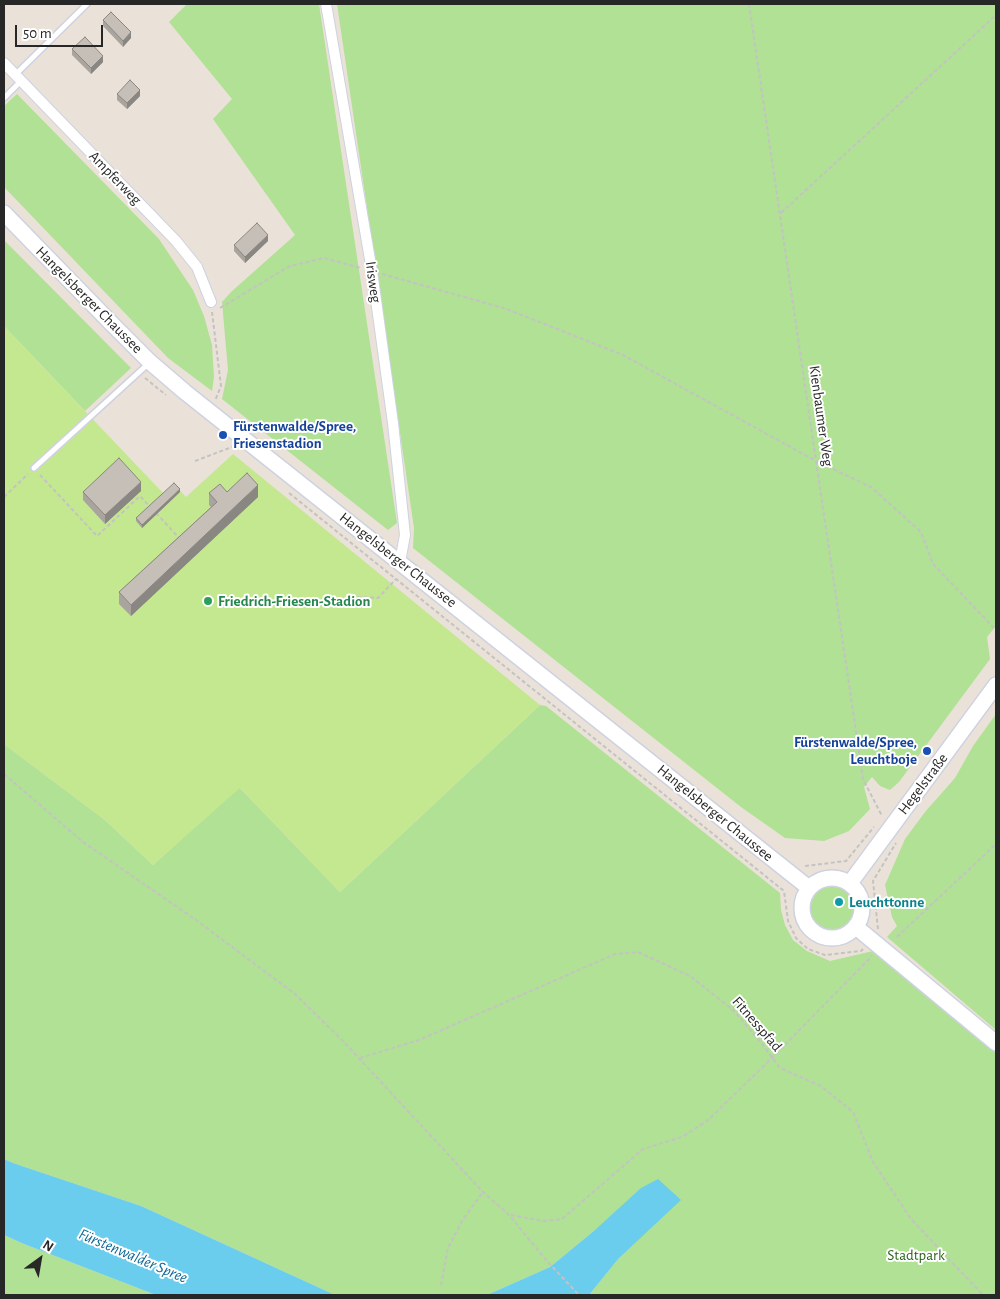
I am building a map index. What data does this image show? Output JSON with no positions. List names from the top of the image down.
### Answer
{
  "streets": {
    "main road": ["Hangelsberger Chaussee", "Hegelstraße"],
    "street": ["Ampferweg", "Irisweg"],
    "path": ["Kienbaumer Weg", "Fitnesspfad"]
  },
  "crossings": [
    ["Irisweg", "Hangelsberger Chaussee"],
    ["Hangelsberger Chaussee", "Hegelstraße"],
    ["Kienbaumer Weg", "Hegelstraße"]
  ],
  "water": ["Fürstenwalder Spree"],
  "parks": ["Stadtpark"],
  "places": [
    "Fürstenwalde/Spree, Friesenstadion",
    "Friedrich-Friesen-Stadion",
    "Fürstenwalde/Spree, Leuchtboje",
    "Leuchttonne"
  ],
  "scale_bar": "50 m",
  "north": "top right"
}
